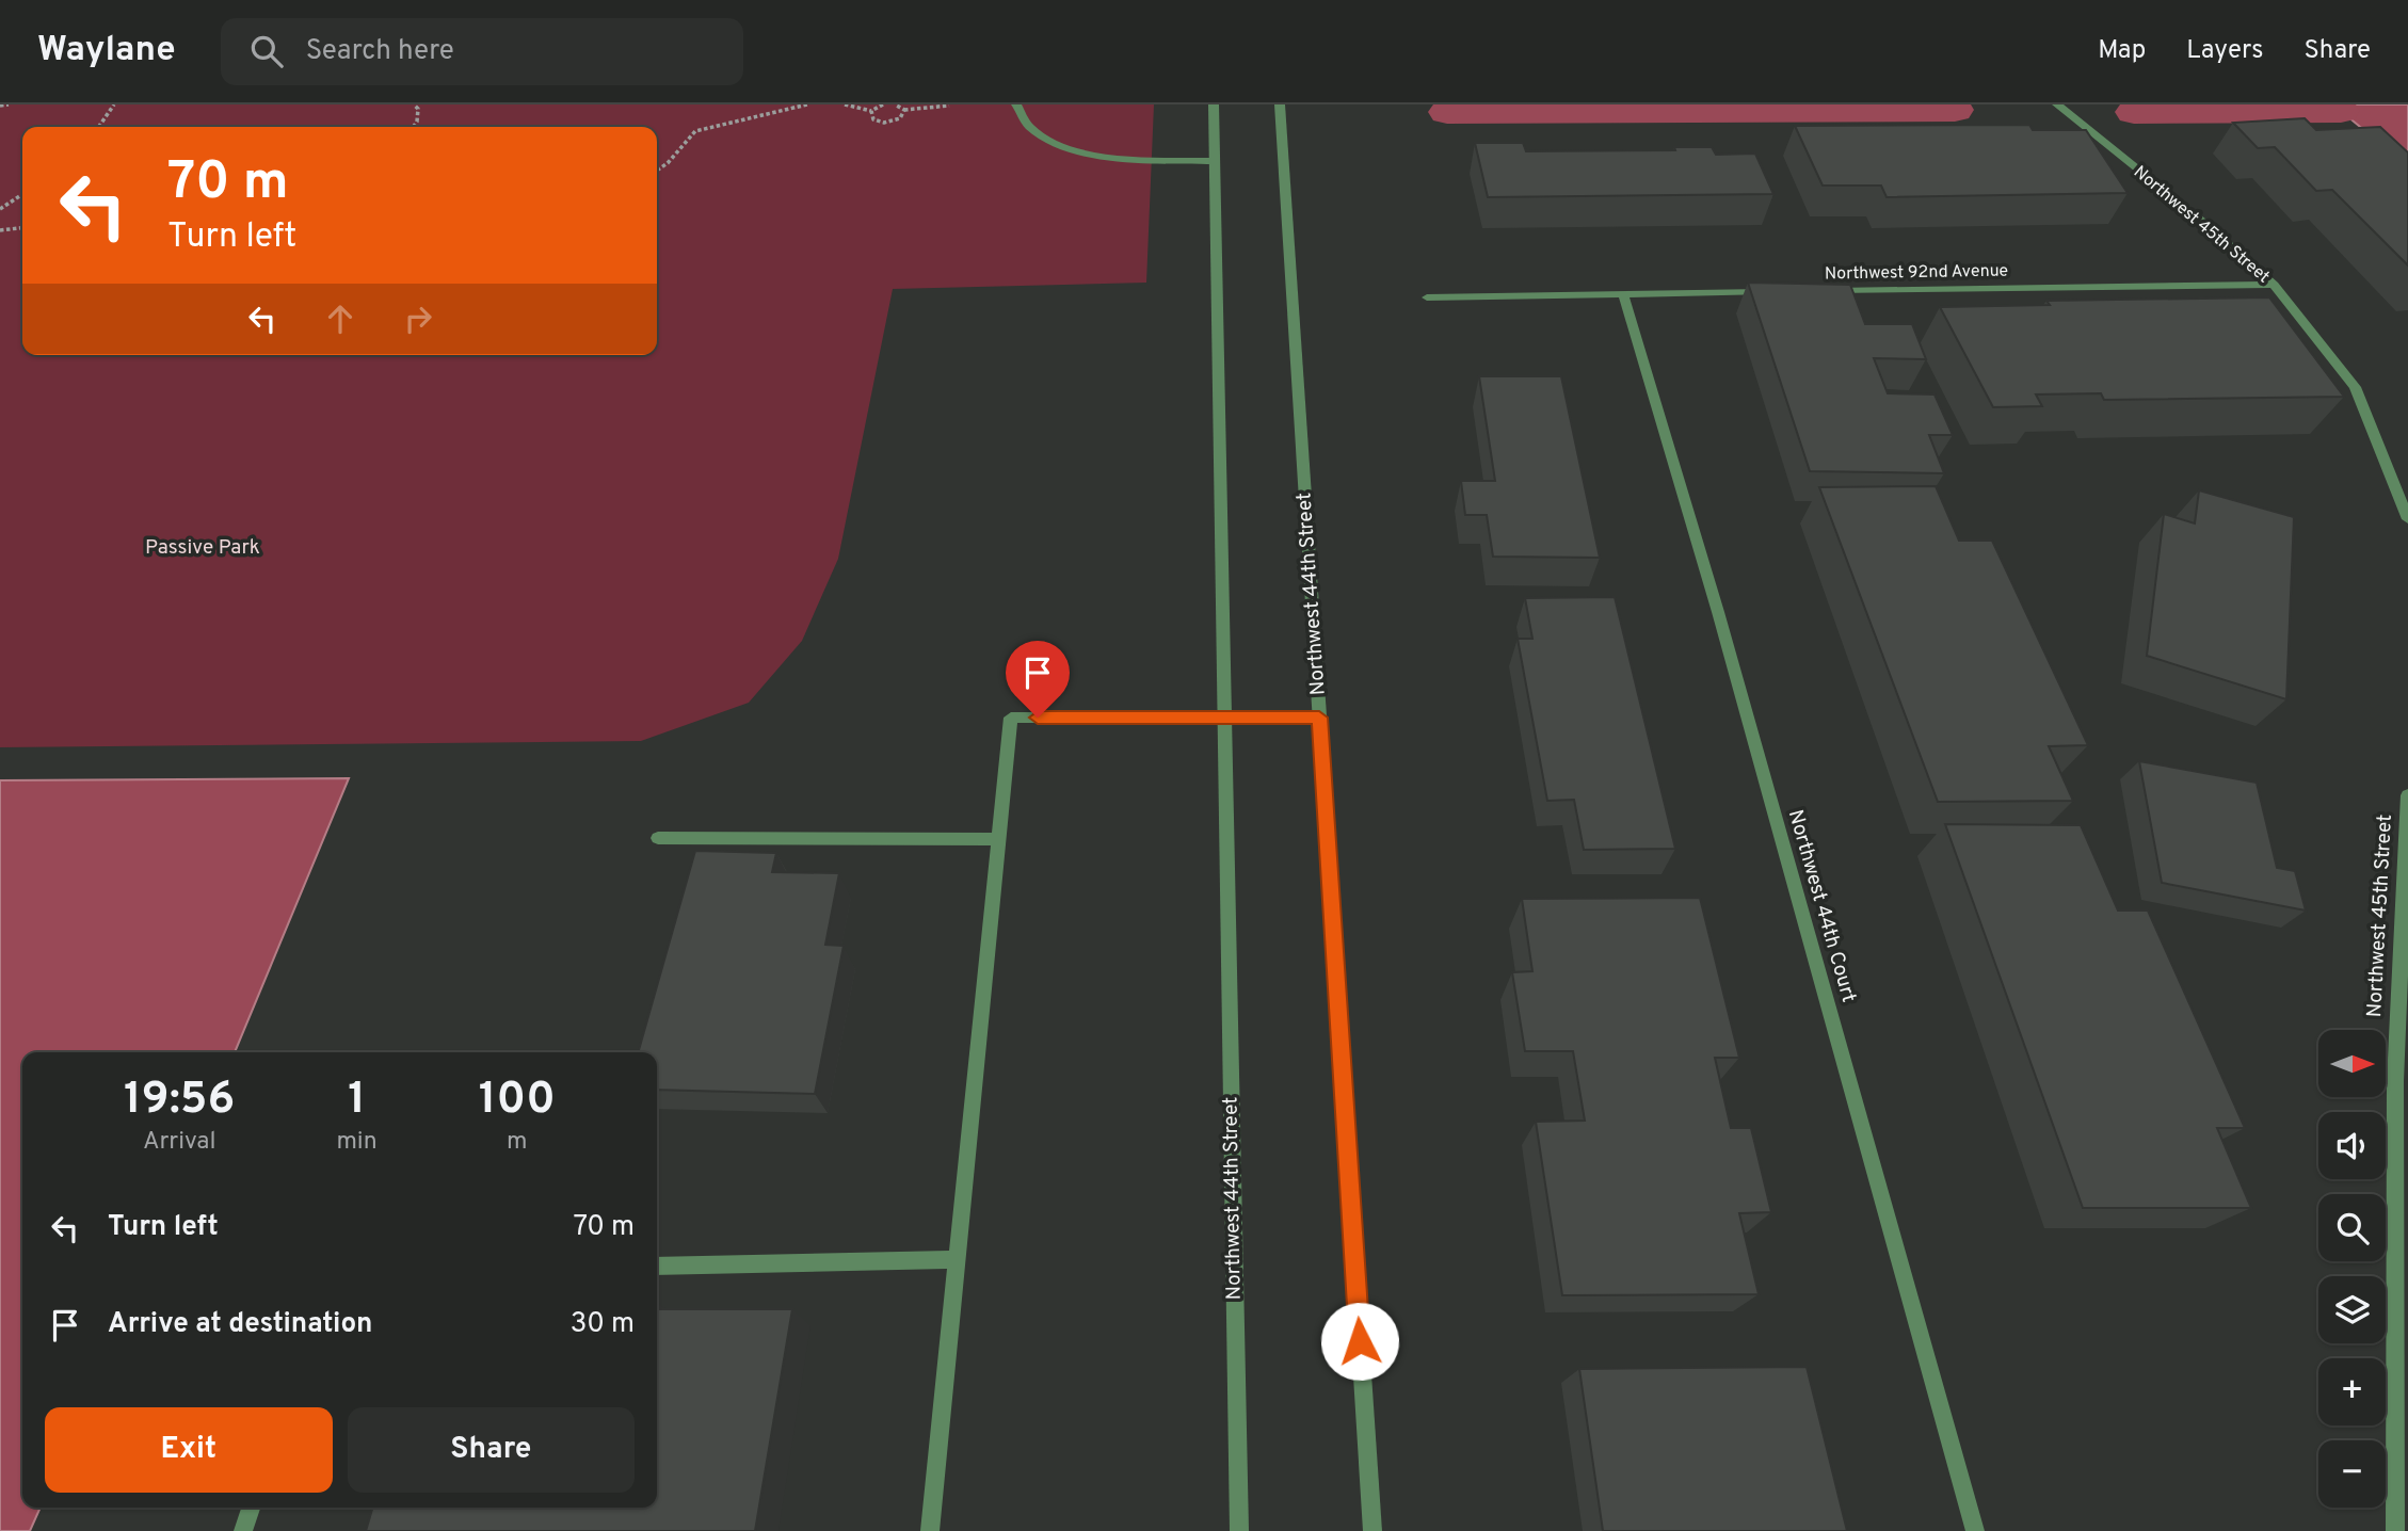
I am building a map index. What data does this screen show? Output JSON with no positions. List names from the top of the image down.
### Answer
{
  "streets": {
    "street": [
      "Northwest 45th Street",
      "Northwest 92nd Avenue",
      "Northwest 44th Street",
      "Northwest 44th Court"
    ]
  },
  "crossings": [
    ["Northwest 45th Street", "Northwest 92nd Avenue"]
  ],
  "parks": ["Passive Park"],
  "north": "right",
  "page": {
    "header": "Waylane",
    "search": "Search here",
    "nav": ["Map", "Layers", "Share"],
    "turn": ["70 m", "Turn left"],
    "map_buttons": ["+", "−"],
    "eta": [
      "19:56",
      "Arrival",
      "1",
      "min",
      "100",
      "m"
    ],
    "list": [
      {
        "name": "Turn left",
        "value": "70 m"
      },
      {
        "name": "Arrive at destination",
        "value": "30 m"
      }
    ],
    "buttons": ["Exit", "Share"]
  }
}
